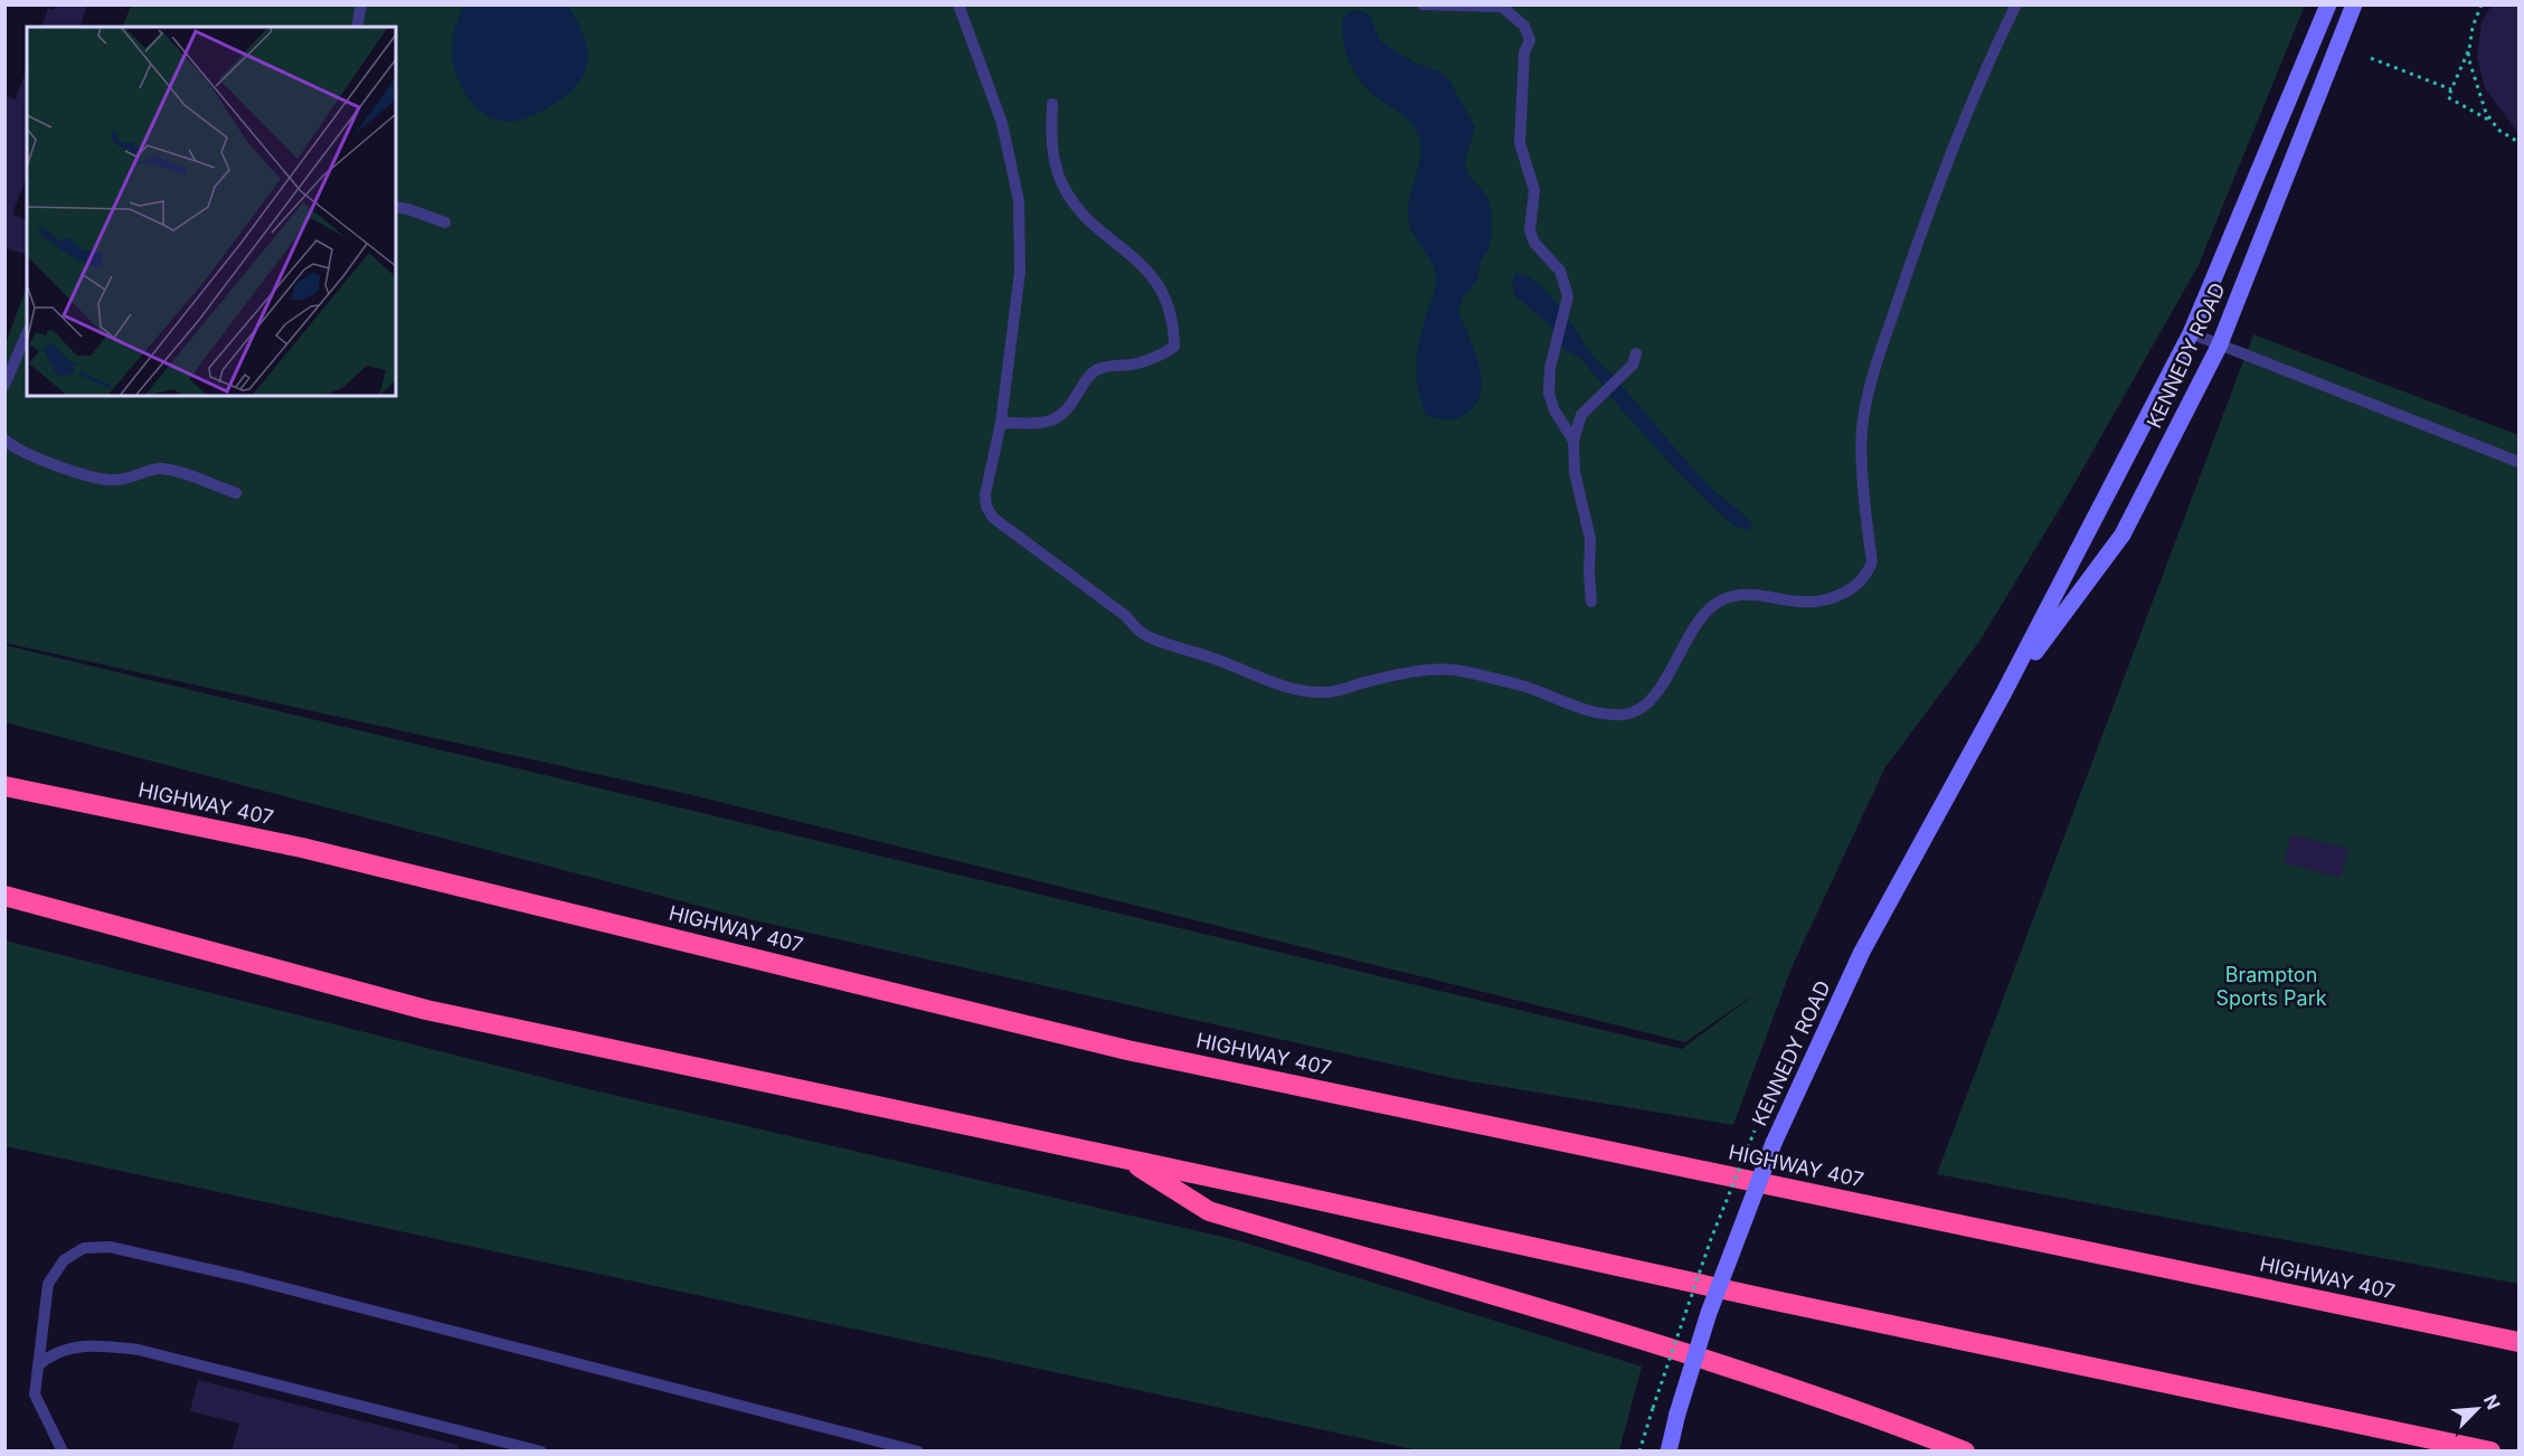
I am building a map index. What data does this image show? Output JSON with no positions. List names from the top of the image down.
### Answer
{
  "streets": {
    "highway": ["HIGHWAY 407"],
    "main road": ["KENNEDY ROAD"]
  },
  "parks": ["Brampton Sports Park"],
  "north": "top right"
}
